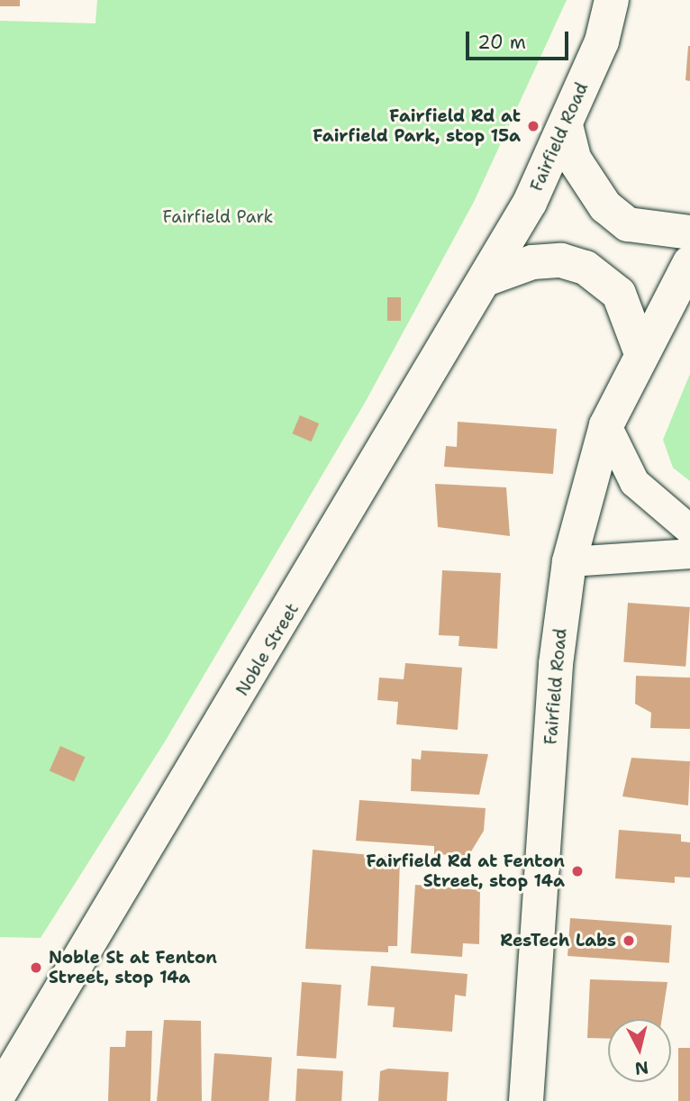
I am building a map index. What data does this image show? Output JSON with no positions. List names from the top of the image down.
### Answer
{
  "streets": {
    "main road": ["Fairfield Road", "Noble Street"]
  },
  "crossings": [
    ["Fairfield Road", "Noble Street"]
  ],
  "parks": ["Fairfield Park"],
  "places": [
    "Fairfield Rd at Fairfield Park, stop 15a",
    "Fairfield Rd at Fenton Street, stop 14a",
    "ResTech Labs",
    "Noble St at Fenton Street, stop 14a"
  ],
  "scale_bar": "20 m",
  "north": "bottom"
}
